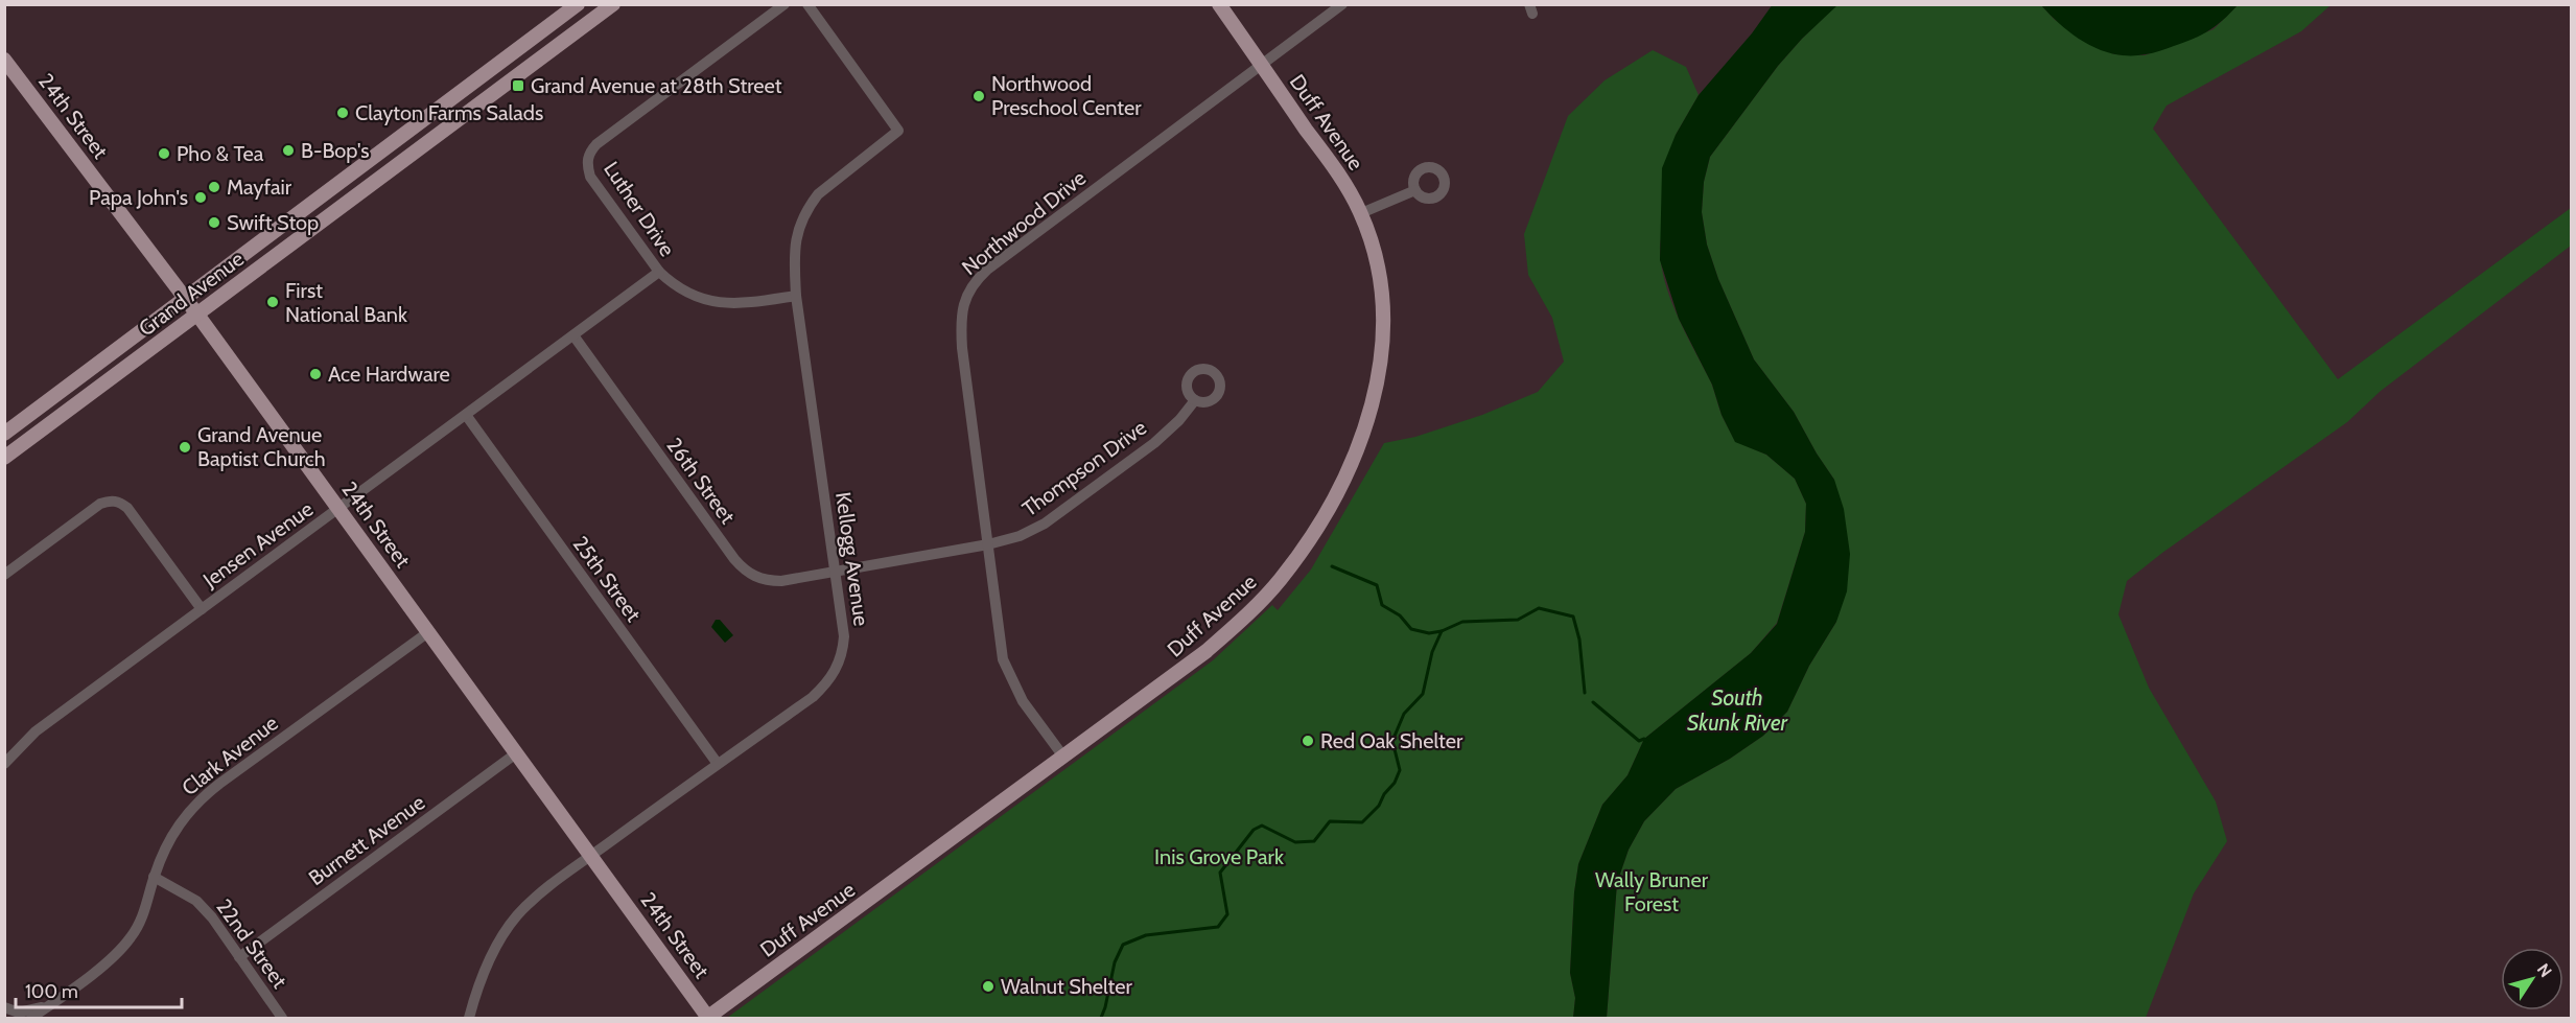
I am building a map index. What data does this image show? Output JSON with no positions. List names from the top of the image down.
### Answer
{
  "streets": {
    "main road": ["24th Street", "Duff Avenue", "Grand Avenue"],
    "street": [
      "Luther Drive",
      "Northwood Drive",
      "Thompson Drive",
      "26th Street",
      "Jensen Avenue",
      "Kellogg Avenue",
      "25th Street",
      "Clark Avenue",
      "Burnett Avenue",
      "22nd Street"
    ]
  },
  "crossings": [
    ["24th Street", "Duff Avenue"],
    ["24th Street", "Grand Avenue"],
    ["24th Street", "Jensen Avenue"],
    ["24th Street", "Kellogg Avenue"],
    ["24th Street", "Clark Avenue"],
    ["24th Street", "Burnett Avenue"],
    ["Duff Avenue", "Northwood Drive"],
    ["Luther Drive", "Jensen Avenue"],
    ["Luther Drive", "Kellogg Avenue"],
    ["Northwood Drive", "Thompson Drive"],
    ["Thompson Drive", "26th Street"],
    ["Thompson Drive", "Kellogg Avenue"],
    ["26th Street", "Jensen Avenue"],
    ["26th Street", "Kellogg Avenue"],
    ["Jensen Avenue", "25th Street"],
    ["Kellogg Avenue", "25th Street"],
    ["Clark Avenue", "22nd Street"],
    ["Burnett Avenue", "22nd Street"]
  ],
  "water": ["South Skunk River"],
  "parks": ["Inis Grove Park", "Wally Bruner Forest"],
  "places": {
    "transit": ["Grand Avenue at 28th Street"],
    "other": [
      "Northwood Preschool Center",
      "Clayton Farms Salads",
      "B-Bop's",
      "Pho & Tea",
      "Mayfair",
      "Papa John's",
      "Swift Stop",
      "First National Bank",
      "Ace Hardware",
      "Grand Avenue Baptist Church",
      "Red Oak Shelter",
      "Walnut Shelter"
    ]
  },
  "scale_bar": "100 m",
  "north": "top right"
}
